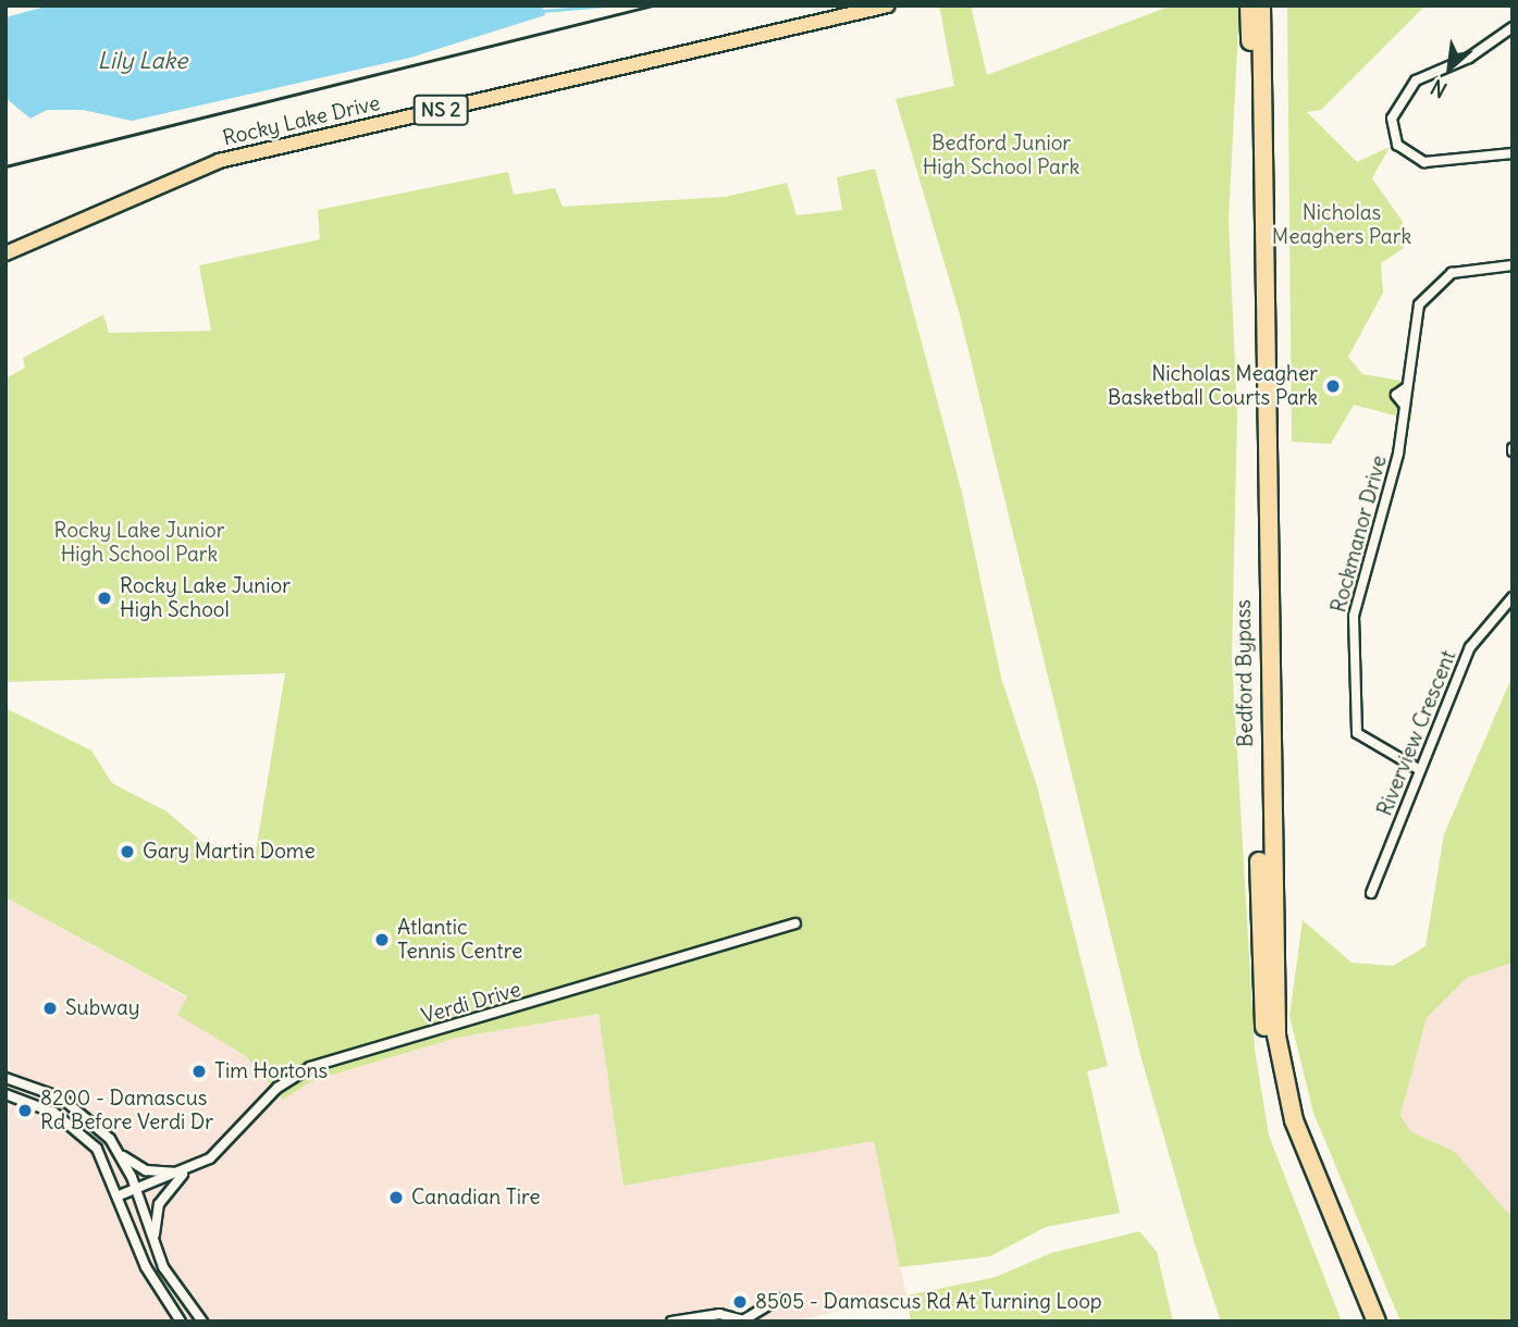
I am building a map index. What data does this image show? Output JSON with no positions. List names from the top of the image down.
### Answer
{
  "streets": {
    "highway": ["Bedford Bypass"],
    "main road": ["NS 2", "Rocky Lake Drive"],
    "street": ["Rockmanor Drive", "Riverview Crescent", "Verdi Drive"]
  },
  "crossings": [
    ["Rockmanor Drive", "Riverview Crescent"]
  ],
  "water": ["Lily Lake"],
  "parks": ["Bedford Junior High School Park", "Nicholas Meaghers Park", "Rocky Lake Junior High School Park"],
  "places": [
    "Nicholas Meagher Basketball Courts Park",
    "Rocky Lake Junior High School",
    "Gary Martin Dome",
    "Atlantic Tennis Centre",
    "Subway",
    "Tim Hortons",
    "8200 - Damascus Rd Before Verdi Dr",
    "Canadian Tire",
    "8505 - Damascus Rd At Turning Loop"
  ],
  "north": "bottom left"
}
